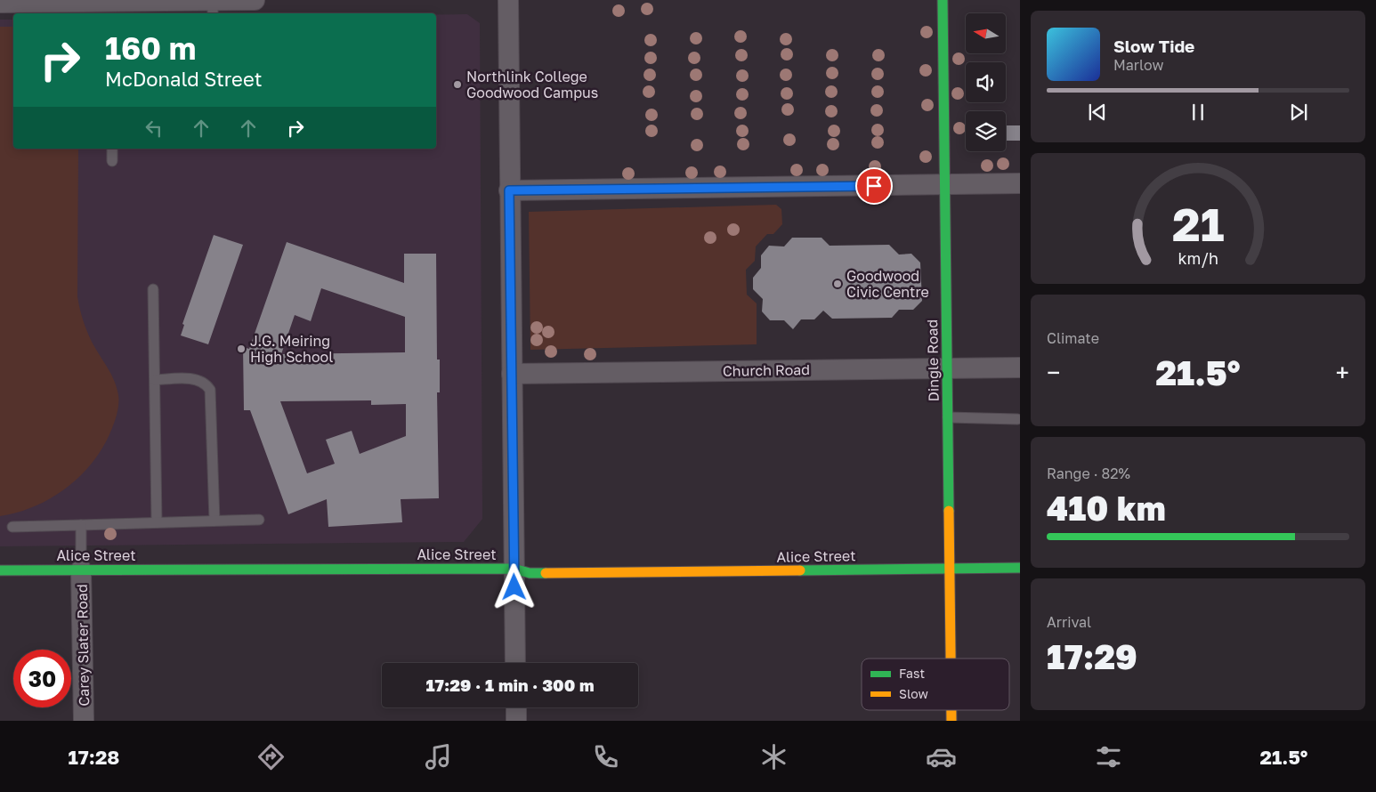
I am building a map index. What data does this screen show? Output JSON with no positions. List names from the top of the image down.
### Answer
{
  "streets": {
    "street": [
      "Dingle Road",
      "Church Road",
      "Alice Street",
      "Carey Slater Road"
    ]
  },
  "crossings": [
    ["Dingle Road", "Church Road"],
    ["Dingle Road", "Alice Street"],
    ["Alice Street", "Carey Slater Road"]
  ],
  "places": ["Northlink College Goodwood Campus", "Goodwood Civic Centre", "J.G. Meiring High School"],
  "legend": ["Fast", "Slow"],
  "north": "left",
  "page": {
    "turn": ["160 m", "McDonald Street"],
    "song": ["Slow Tide", "Marlow"],
    "tile": [
      "Climate",
      ["Range · 82%", "410 km"],
      ["Arrival", "17:29"]
    ],
    "heat": ["−", "21.5°", "+"],
    "limit": "30",
    "trip": "17:29 · 1 min · 300 m",
    "tabs": ["17:28", "21.5°"],
    "gauge": ["21", "km/h"]
  }
}
